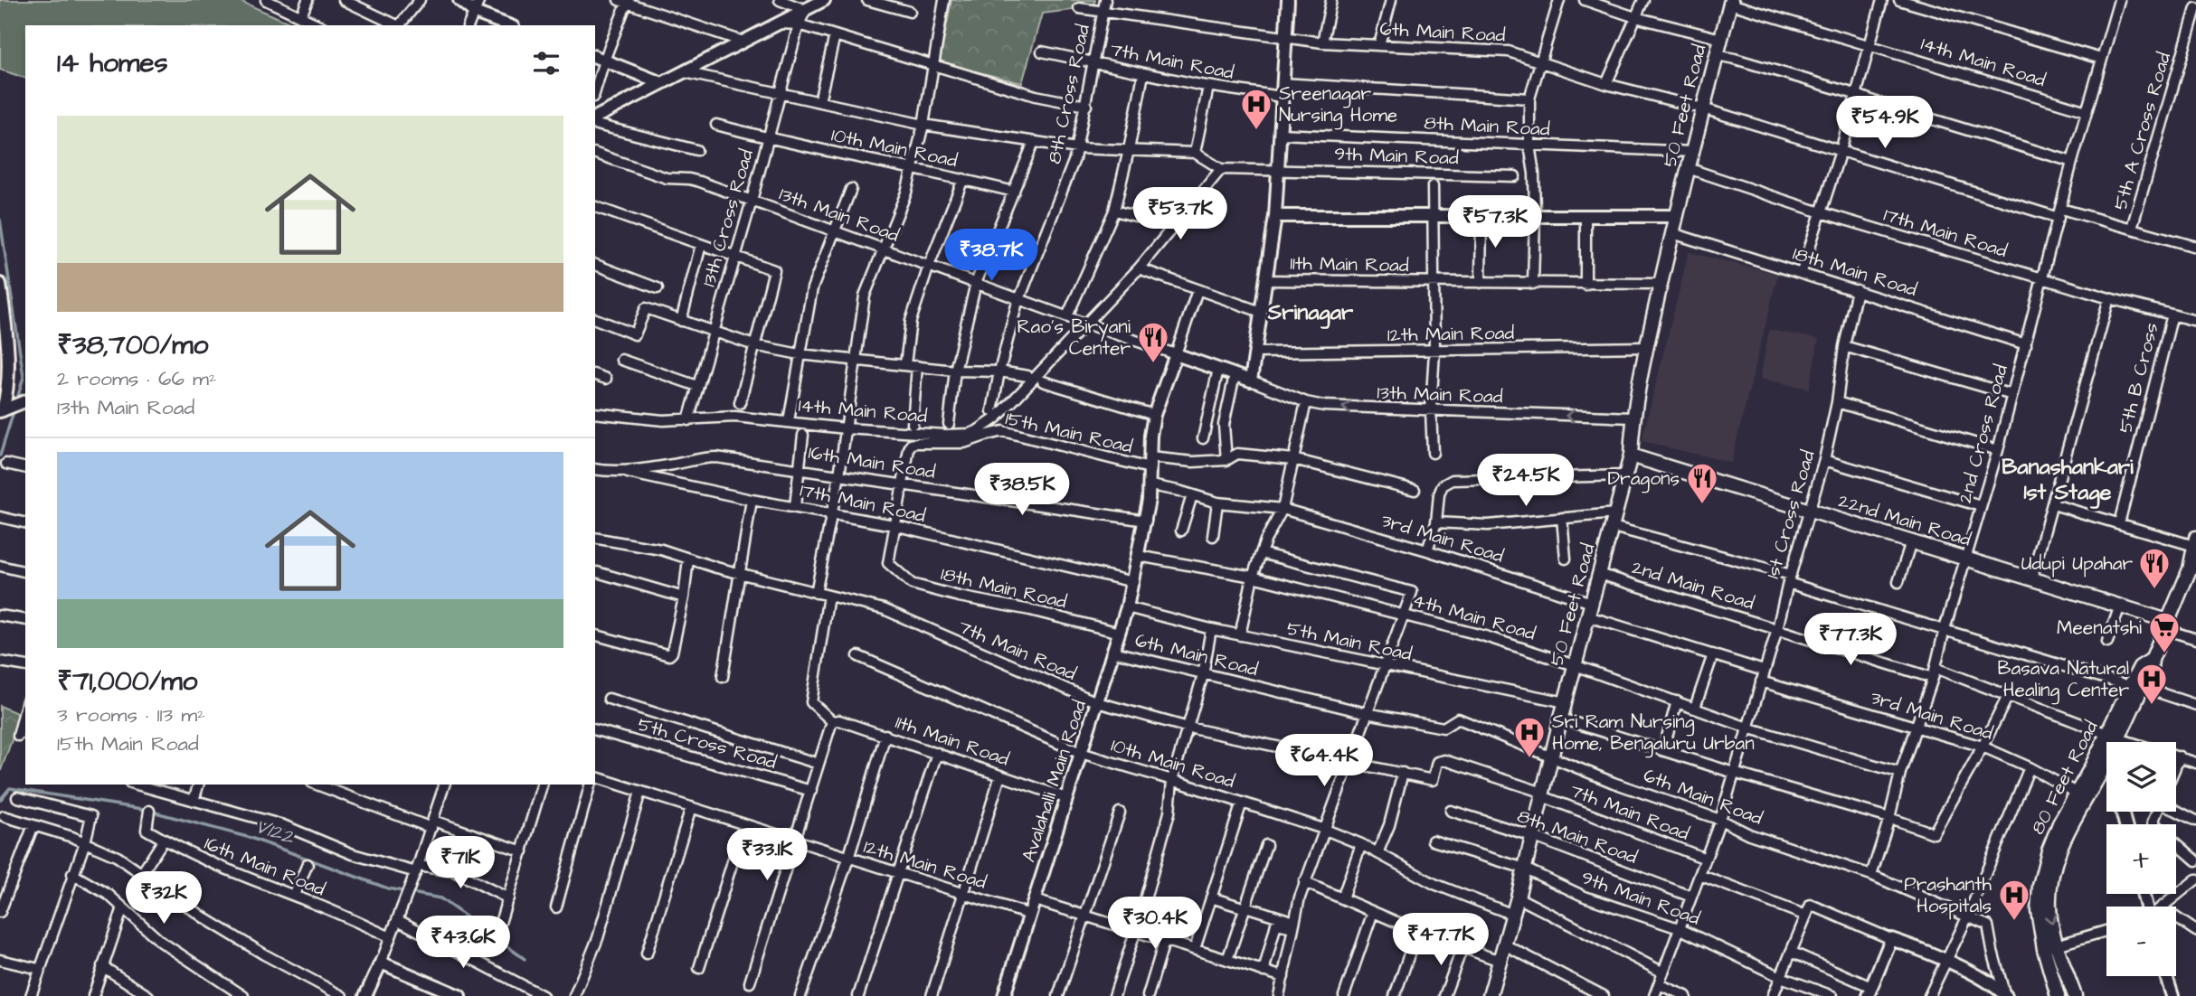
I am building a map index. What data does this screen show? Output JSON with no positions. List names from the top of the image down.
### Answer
{
  "streets": {
    "main road": ["50 Feet Road", "22nd Main Road", "80 Feet Road"],
    "street": [
      "6th Main Road",
      "7th Main Road",
      "14th Main Road",
      "8th Cross Road",
      "8th Main Road",
      "5th A Cross Road",
      "10th Main Road",
      "9th Main Road",
      "13th Main Road",
      "13th Cross Road",
      "17th Main Road",
      "11th Main Road",
      "18th Main Road",
      "12th Main Road",
      "5th B Cross",
      "15th Main Road",
      "2nd Cross Road",
      "16th Main Road",
      "1st Cross Road",
      "3rd Main Road",
      "2nd Main Road",
      "4th Main Road",
      "5th Main Road",
      "5th Cross Road",
      "Avalahalli Main Road"
    ]
  },
  "crossings": [
    ["6th Main Road", "8th Cross Road"],
    ["6th Main Road", "50 Feet Road"],
    ["6th Main Road", "2nd Cross Road"],
    ["6th Main Road", "1st Cross Road"],
    ["6th Main Road", "Avalahalli Main Road"],
    ["7th Main Road", "8th Cross Road"],
    ["7th Main Road", "50 Feet Road"],
    ["7th Main Road", "1st Cross Road"],
    ["7th Main Road", "Avalahalli Main Road"],
    ["14th Main Road", "50 Feet Road"],
    ["14th Main Road", "9th Main Road"],
    ["14th Main Road", "13th Main Road"],
    ["14th Main Road", "13th Cross Road"],
    ["14th Main Road", "2nd Cross Road"],
    ["8th Cross Road", "13th Main Road"],
    ["50 Feet Road", "8th Main Road"],
    ["50 Feet Road", "10th Main Road"],
    ["50 Feet Road", "9th Main Road"],
    ["50 Feet Road", "13th Main Road"],
    ["50 Feet Road", "17th Main Road"],
    ["50 Feet Road", "11th Main Road"],
    ["50 Feet Road", "18th Main Road"],
    ["50 Feet Road", "12th Main Road"],
    ["50 Feet Road", "22nd Main Road"],
    ["50 Feet Road", "3rd Main Road"],
    ["50 Feet Road", "2nd Main Road"],
    ["50 Feet Road", "4th Main Road"],
    ["50 Feet Road", "5th Main Road"],
    ["8th Main Road", "1st Cross Road"],
    ["10th Main Road", "13th Cross Road"],
    ["10th Main Road", "Avalahalli Main Road"],
    ["9th Main Road", "1st Cross Road"],
    ["13th Main Road", "13th Cross Road"],
    ["13th Main Road", "Avalahalli Main Road"],
    ["17th Main Road", "18th Main Road"],
    ["17th Main Road", "5th B Cross"],
    ["17th Main Road", "2nd Cross Road"],
    ["17th Main Road", "16th Main Road"],
    ["17th Main Road", "Avalahalli Main Road"],
    ["11th Main Road", "Avalahalli Main Road"],
    ["18th Main Road", "2nd Cross Road"],
    ["18th Main Road", "1st Cross Road"],
    ["18th Main Road", "Avalahalli Main Road"],
    ["12th Main Road", "Avalahalli Main Road"],
    ["15th Main Road", "16th Main Road"],
    ["15th Main Road", "Avalahalli Main Road"],
    ["2nd Cross Road", "22nd Main Road"],
    ["2nd Cross Road", "3rd Main Road"],
    ["2nd Cross Road", "2nd Main Road"],
    ["2nd Cross Road", "4th Main Road"],
    ["16th Main Road", "Avalahalli Main Road"],
    ["1st Cross Road", "22nd Main Road"],
    ["1st Cross Road", "3rd Main Road"],
    ["1st Cross Road", "2nd Main Road"],
    ["1st Cross Road", "4th Main Road"],
    ["22nd Main Road", "80 Feet Road"],
    ["3rd Main Road", "80 Feet Road"],
    ["3rd Main Road", "Avalahalli Main Road"],
    ["4th Main Road", "Avalahalli Main Road"],
    ["5th Main Road", "Avalahalli Main Road"]
  ],
  "districts": ["Srinagar", "Banashankari 1st Stage"],
  "water": ["V122"],
  "places": {
    "hospital": [
      "Sreenagar Nursing Home",
      "Basava Natural Healing Center",
      "Sri Ram Nursing Home, Bengaluru Urban",
      "Prashanth Hospitals"
    ],
    "restaurant": ["Rao's Biryani Center", "Dragons", "Udupi Upahar"],
    "supermarket": ["Meenatshi"]
  },
  "page": {
    "heading": "14 homes",
    "price": [
      "₹54.9K",
      "₹53.7K",
      "₹57.3K",
      "₹38.7K",
      "₹24.5K",
      "₹38.5K",
      "₹77.3K",
      "₹64.4K",
      "₹33.1K",
      "₹71K",
      "₹32K",
      "₹30.4K",
      "₹47.7K",
      "₹43.6K"
    ],
    "list": [
      {
        "name": "₹38,700/mo",
        "note": "2 rooms · 66 m² · 13th Main Road"
      },
      {
        "name": "₹71,000/mo",
        "note": "3 rooms · 113 m² · 15th Main Road"
      }
    ],
    "map_buttons": ["+", "−"]
  }
}
